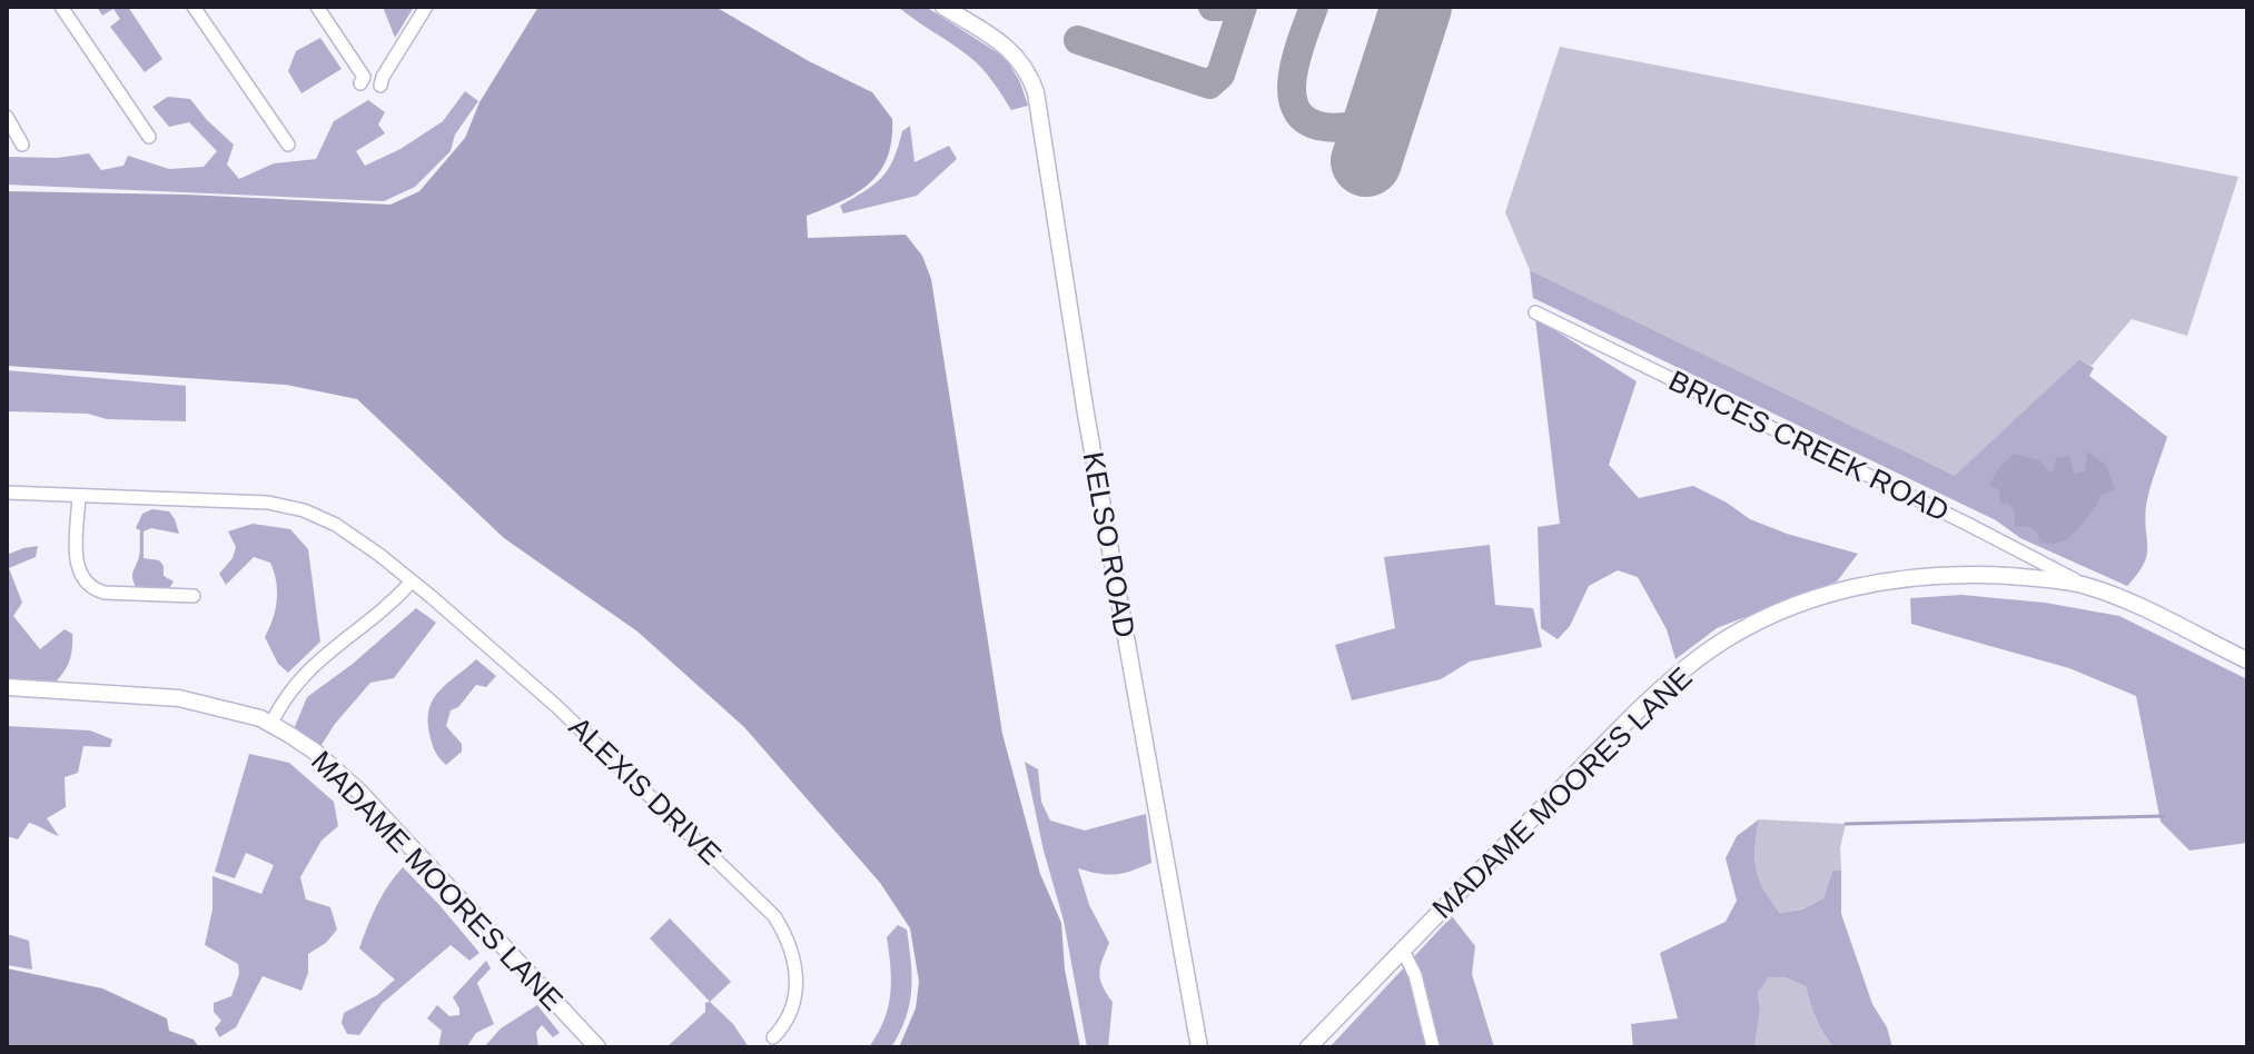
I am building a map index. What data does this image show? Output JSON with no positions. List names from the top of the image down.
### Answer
{
  "streets": {
    "street": [
      "BRICES CREEK ROAD",
      "KELSO ROAD",
      "ALEXIS DRIVE",
      "MADAME MOORES LANE"
    ]
  },
  "crossings": [
    ["BRICES CREEK ROAD", "MADAME MOORES LANE"]
  ]
}
